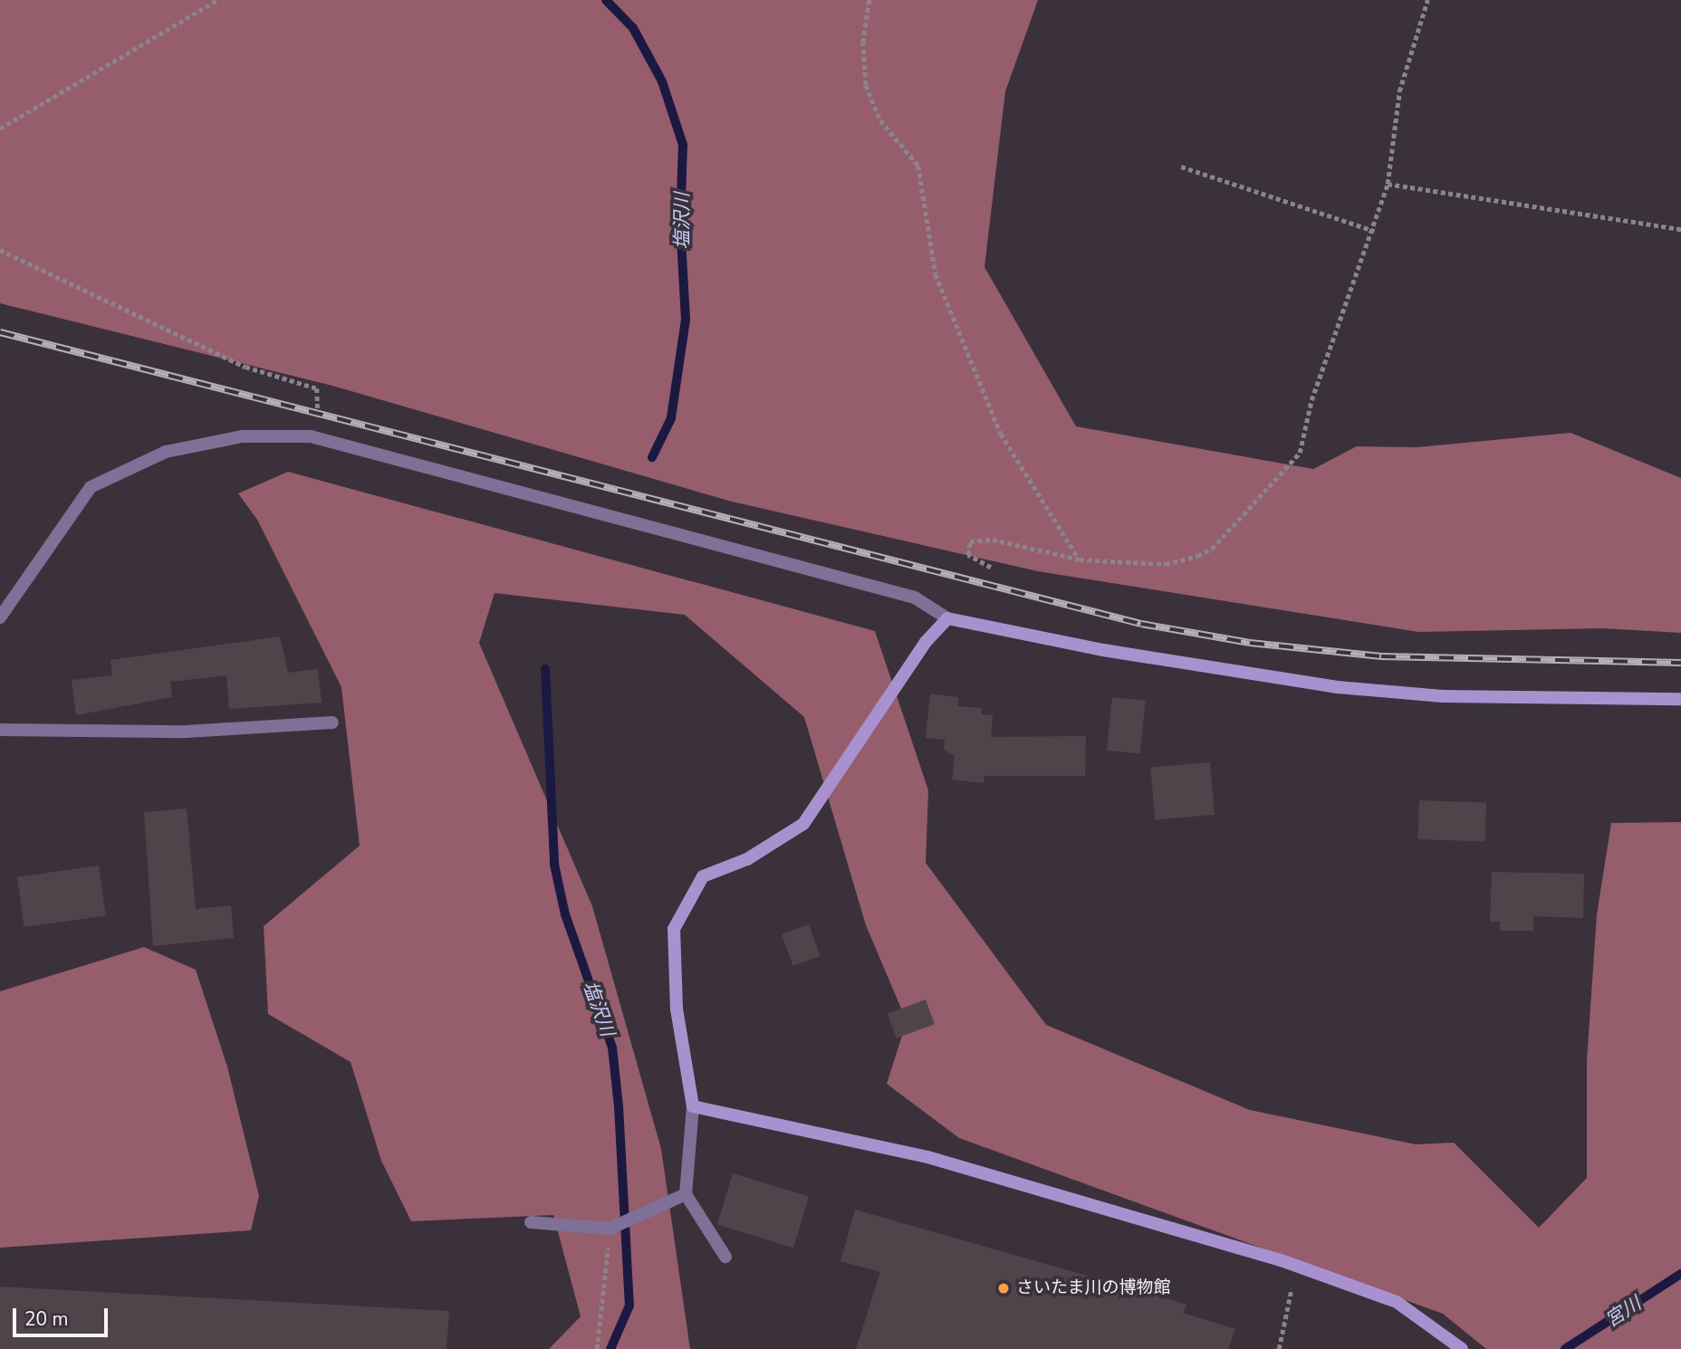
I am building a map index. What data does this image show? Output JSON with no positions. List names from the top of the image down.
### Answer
{
  "water": ["塩沢川", "宮川"],
  "places": ["さいたま川の博物館"],
  "scale_bar": "20 m"
}
